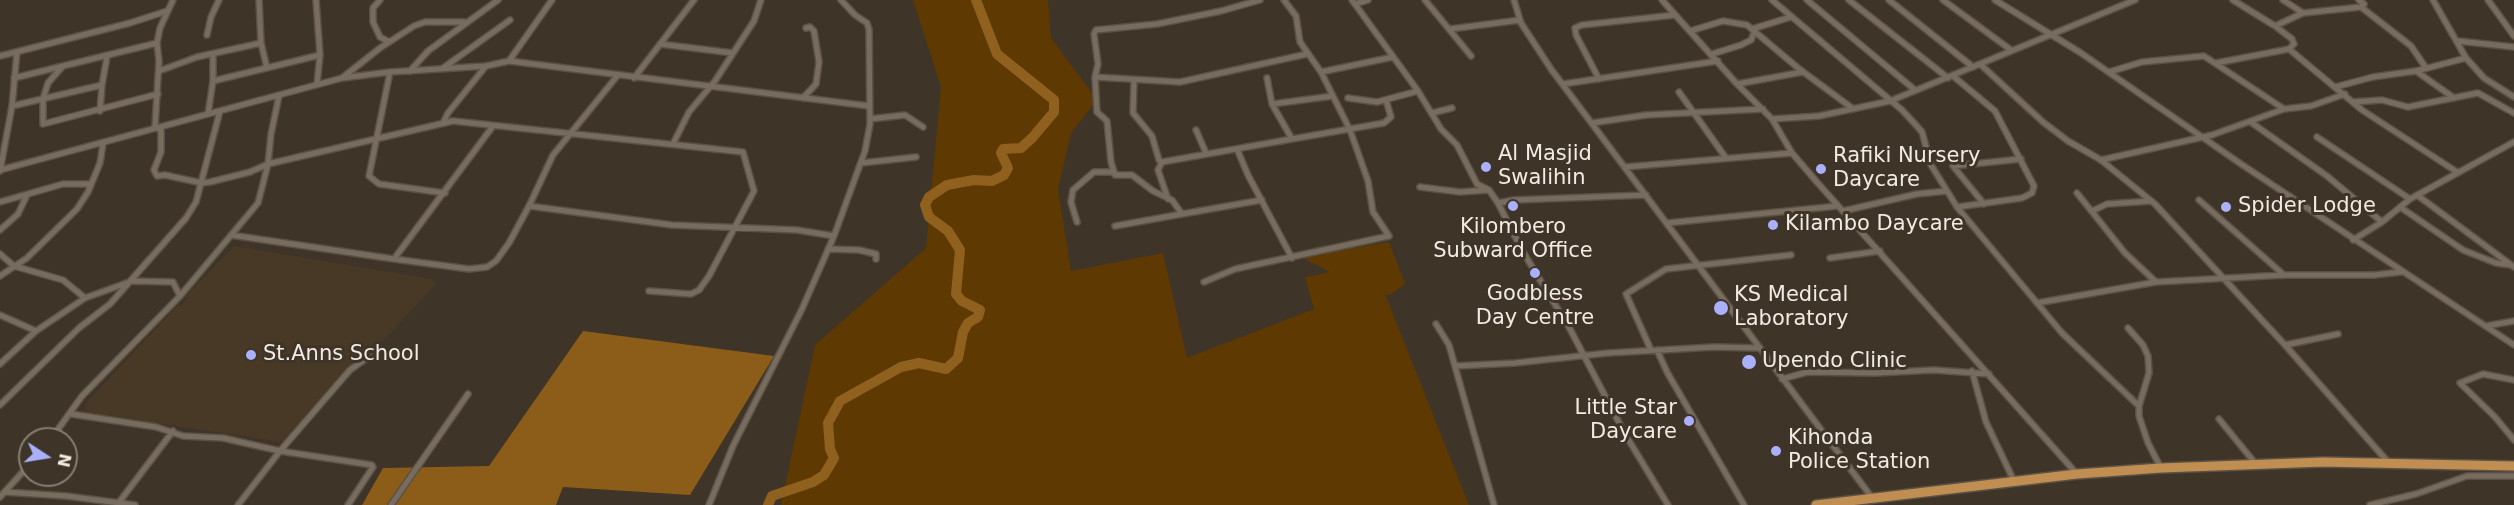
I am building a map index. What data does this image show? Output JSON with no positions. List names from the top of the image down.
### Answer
{
  "places": [
    "Al Masjid Swalihin",
    "Rafiki Nursery Daycare",
    "Kilombero Subward Office",
    "Spider Lodge",
    "Kilambo Daycare",
    "Godbless Day Centre",
    "KS Medical Laboratory",
    "St.Anns School",
    "Upendo Clinic",
    "Little Star Daycare",
    "Kihonda Police Station"
  ],
  "north": "right"
}
